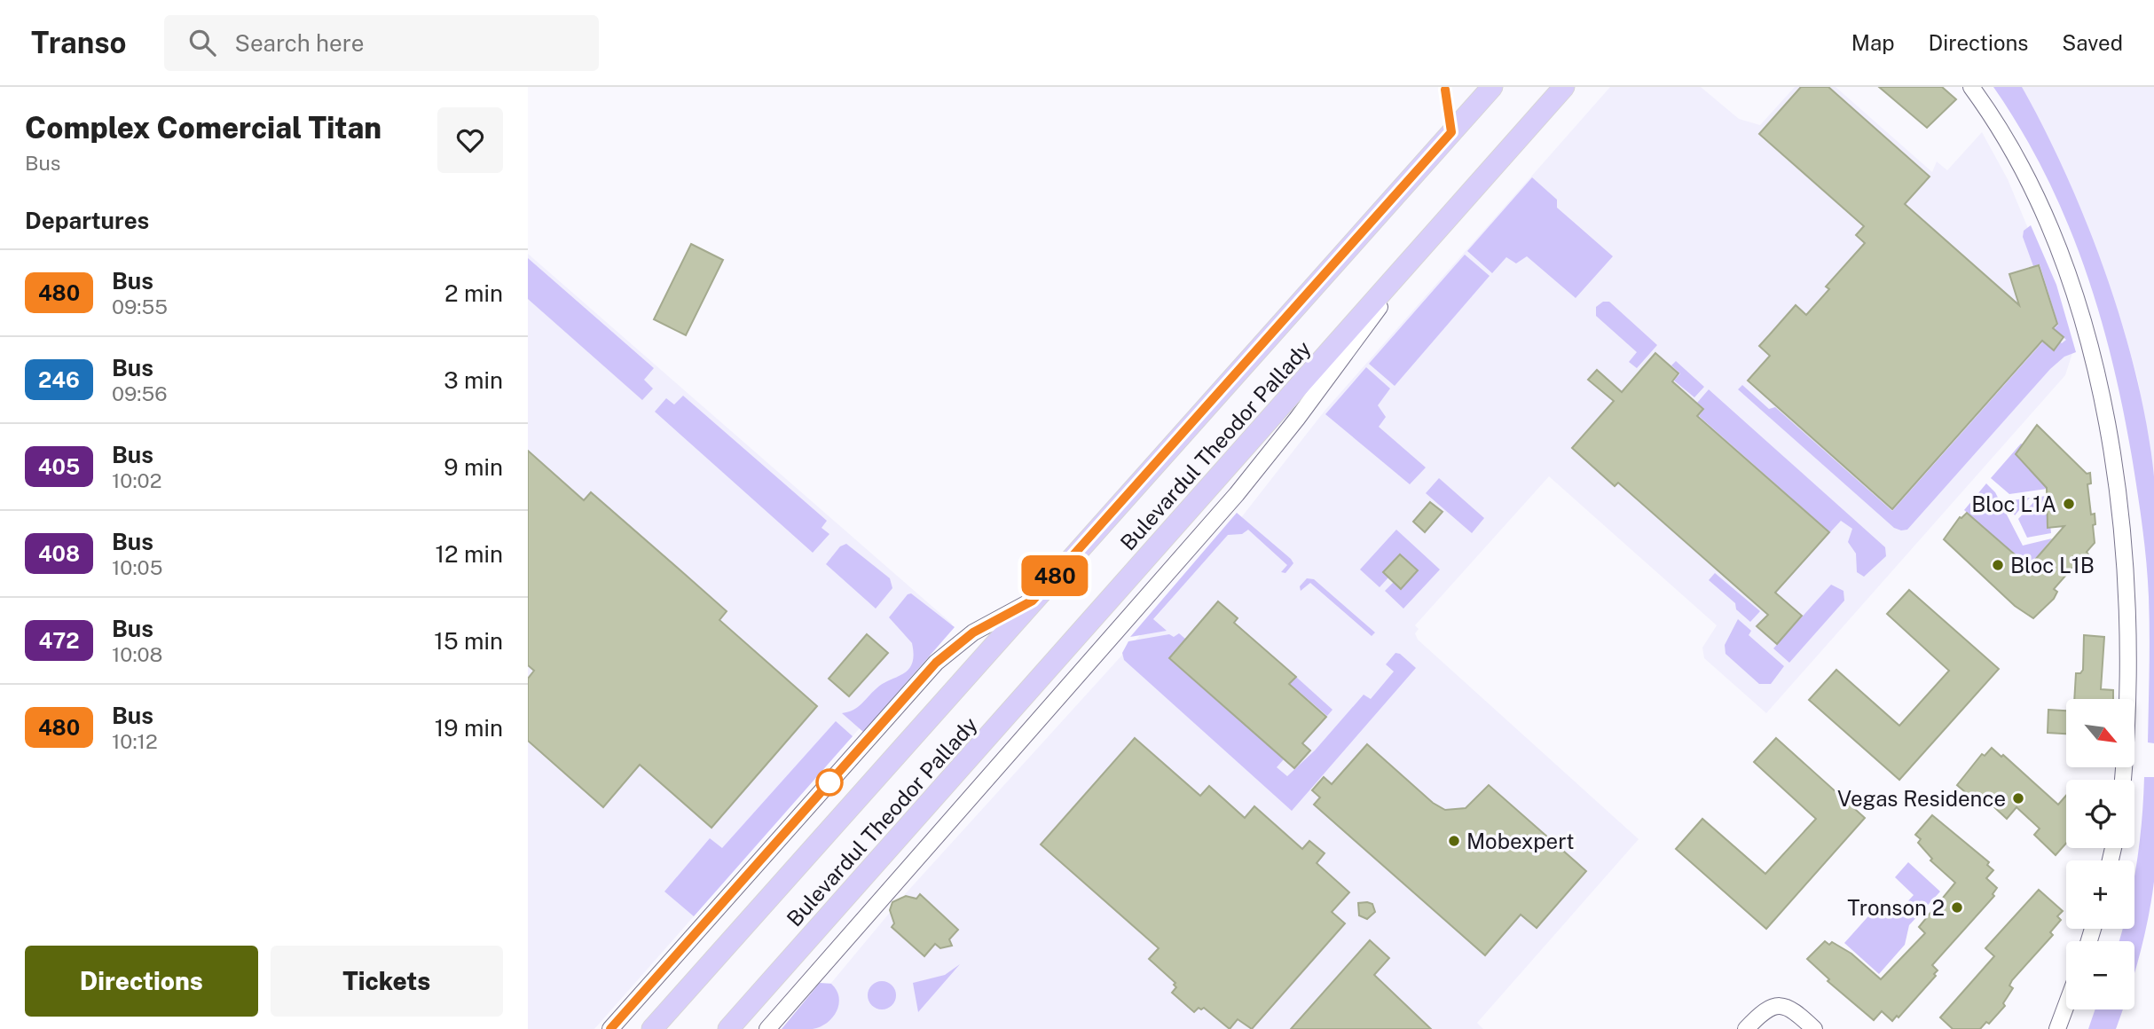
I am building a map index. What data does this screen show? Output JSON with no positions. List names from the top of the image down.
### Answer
{
  "streets": {
    "main road": ["Bulevardul Theodor Pallady"]
  },
  "places": [
    "Bloc L1A",
    "Bloc L1B",
    "Vegas Residence",
    "Mobexpert",
    "Tronson 2"
  ],
  "lines": ["bus line 480"],
  "north": "bottom right",
  "page": {
    "header": "Transo",
    "search": "Search here",
    "nav": ["Map", "Directions", "Saved"],
    "heading": [
      ["Complex Comercial Titan", "Bus"],
      "Departures"
    ],
    "on_map": "480",
    "list": [
      {
        "mark": "480",
        "name": "Bus",
        "note": "09:55",
        "value": "2 min"
      },
      {
        "mark": "246",
        "name": "Bus",
        "note": "09:56",
        "value": "3 min"
      },
      {
        "mark": "405",
        "name": "Bus",
        "note": "10:02",
        "value": "9 min"
      },
      {
        "mark": "408",
        "name": "Bus",
        "note": "10:05",
        "value": "12 min"
      },
      {
        "mark": "472",
        "name": "Bus",
        "note": "10:08",
        "value": "15 min"
      },
      {
        "mark": "480",
        "name": "Bus",
        "note": "10:12",
        "value": "19 min"
      }
    ],
    "map_buttons": ["+", "−"],
    "buttons": ["Directions", "Tickets"]
  }
}
